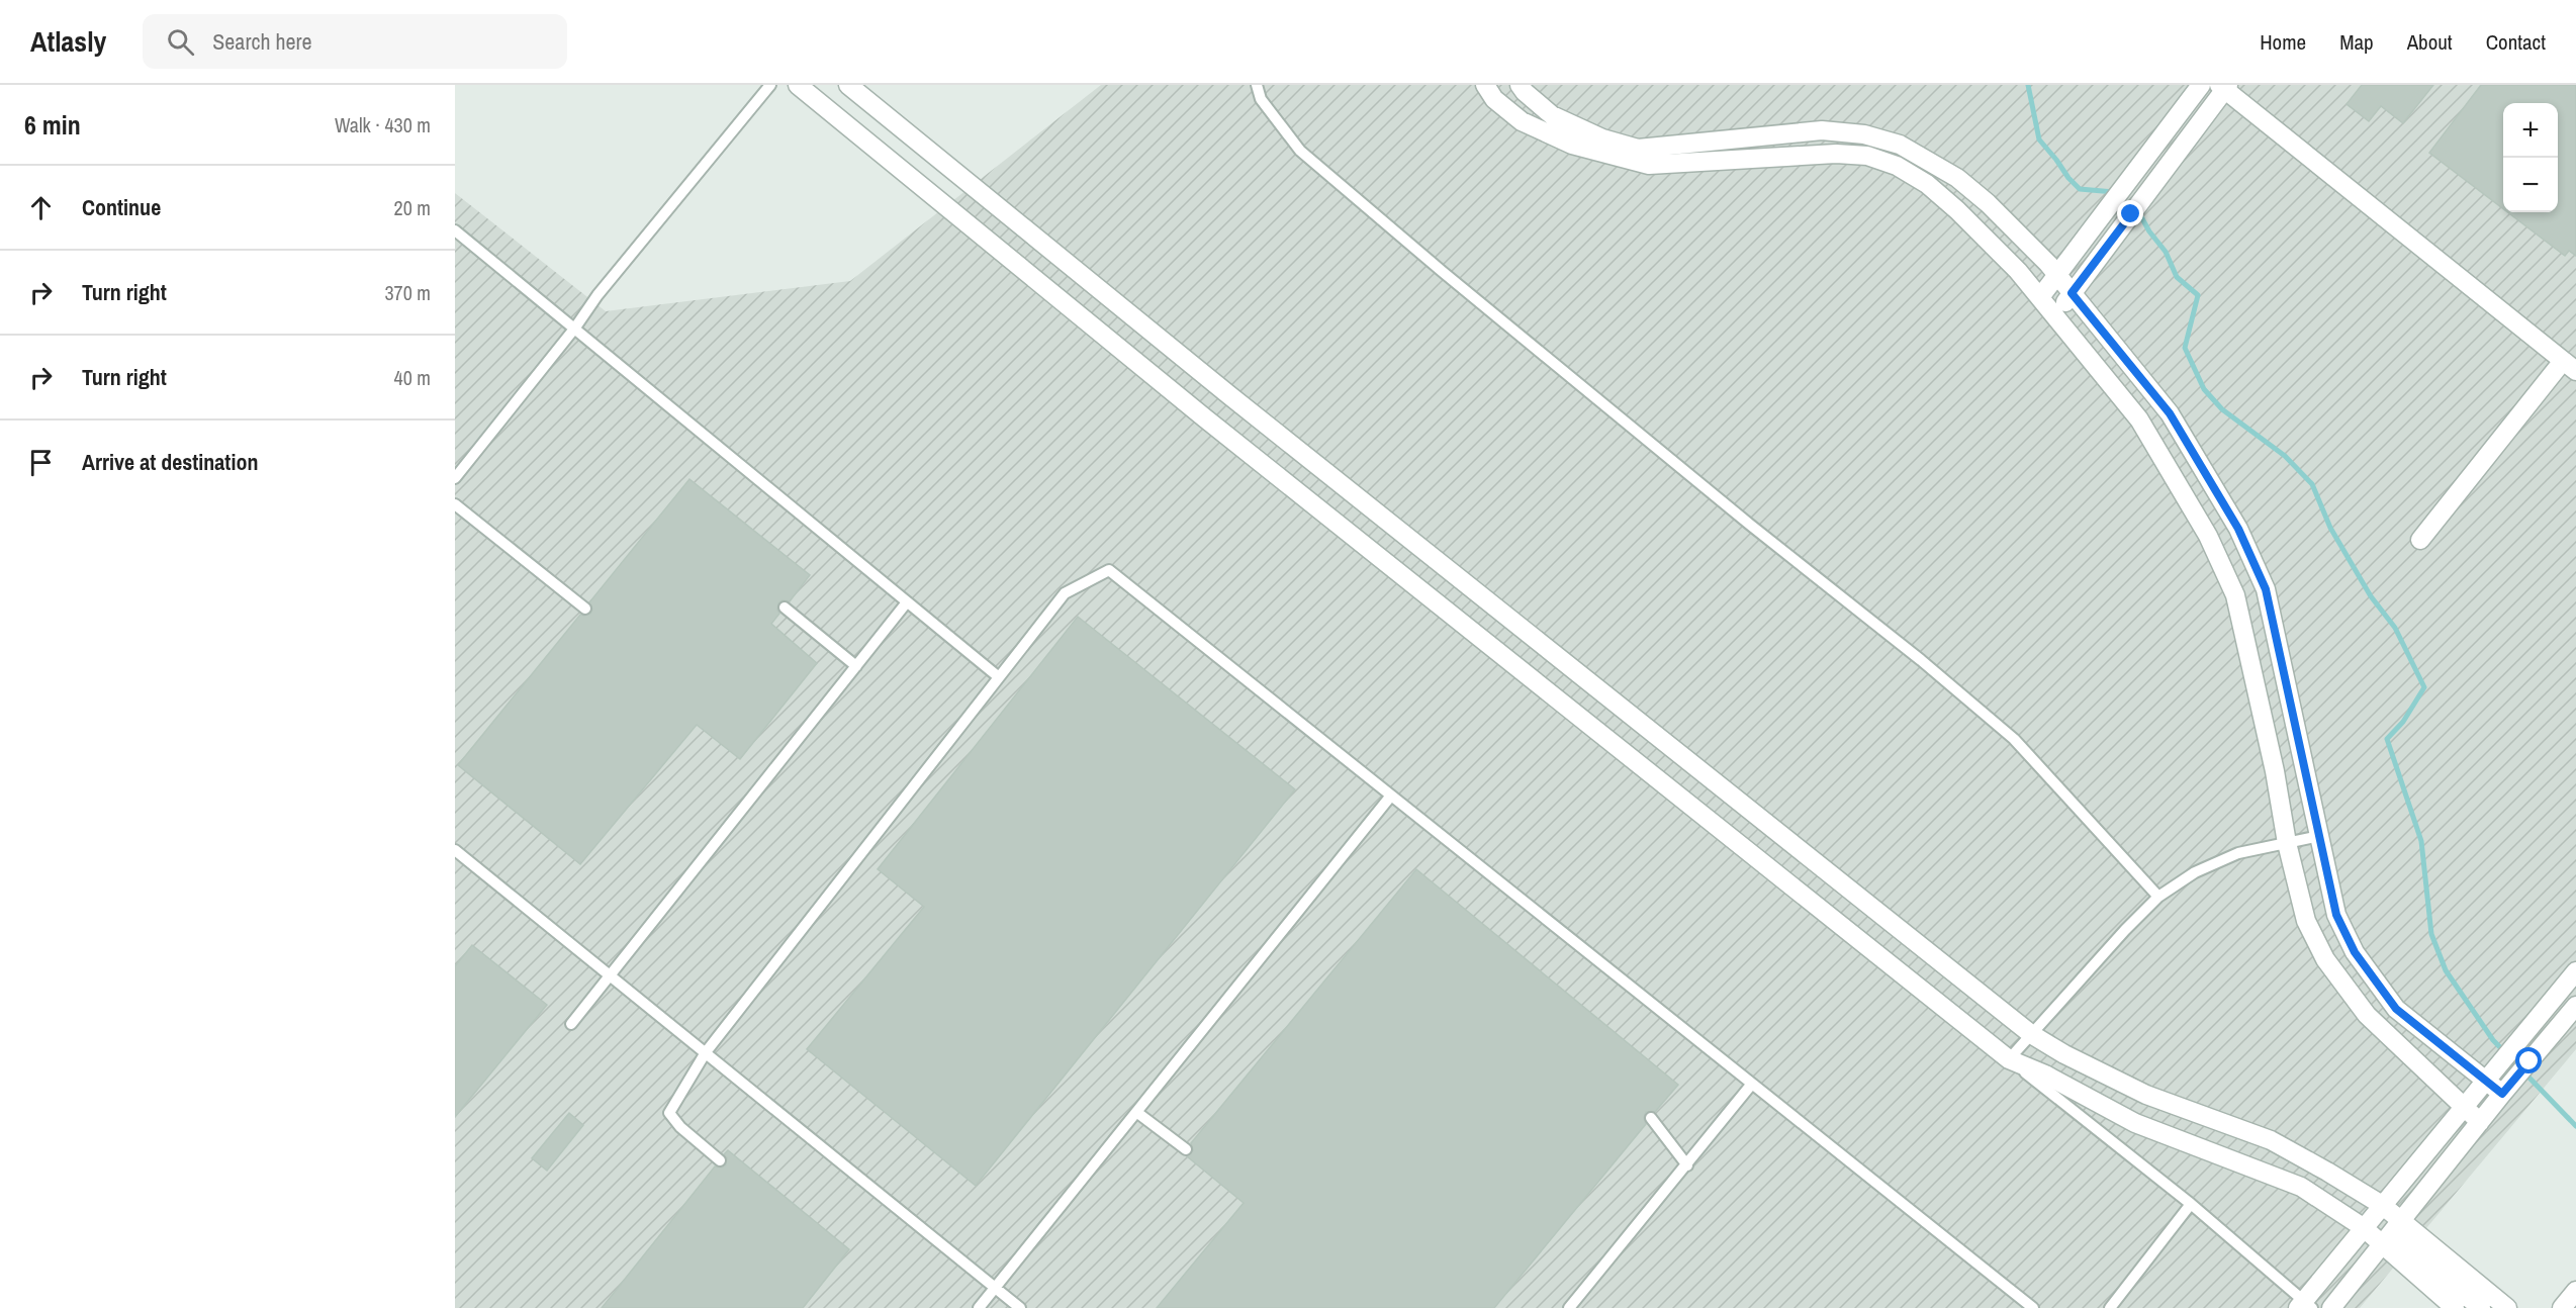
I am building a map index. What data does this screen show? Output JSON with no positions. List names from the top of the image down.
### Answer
{
  "page": {
    "header": "Atlasly",
    "search": "Search here",
    "nav": [
      "Home",
      "Map",
      "About",
      "Contact"
    ],
    "heading": ["6 min", "Walk · 430 m"],
    "map_buttons": ["+", "−"],
    "list": [
      ["Continue", "20 m"],
      ["Turn right", "370 m"],
      ["Turn right", "40 m"],
      "Arrive at destination"
    ]
  }
}
